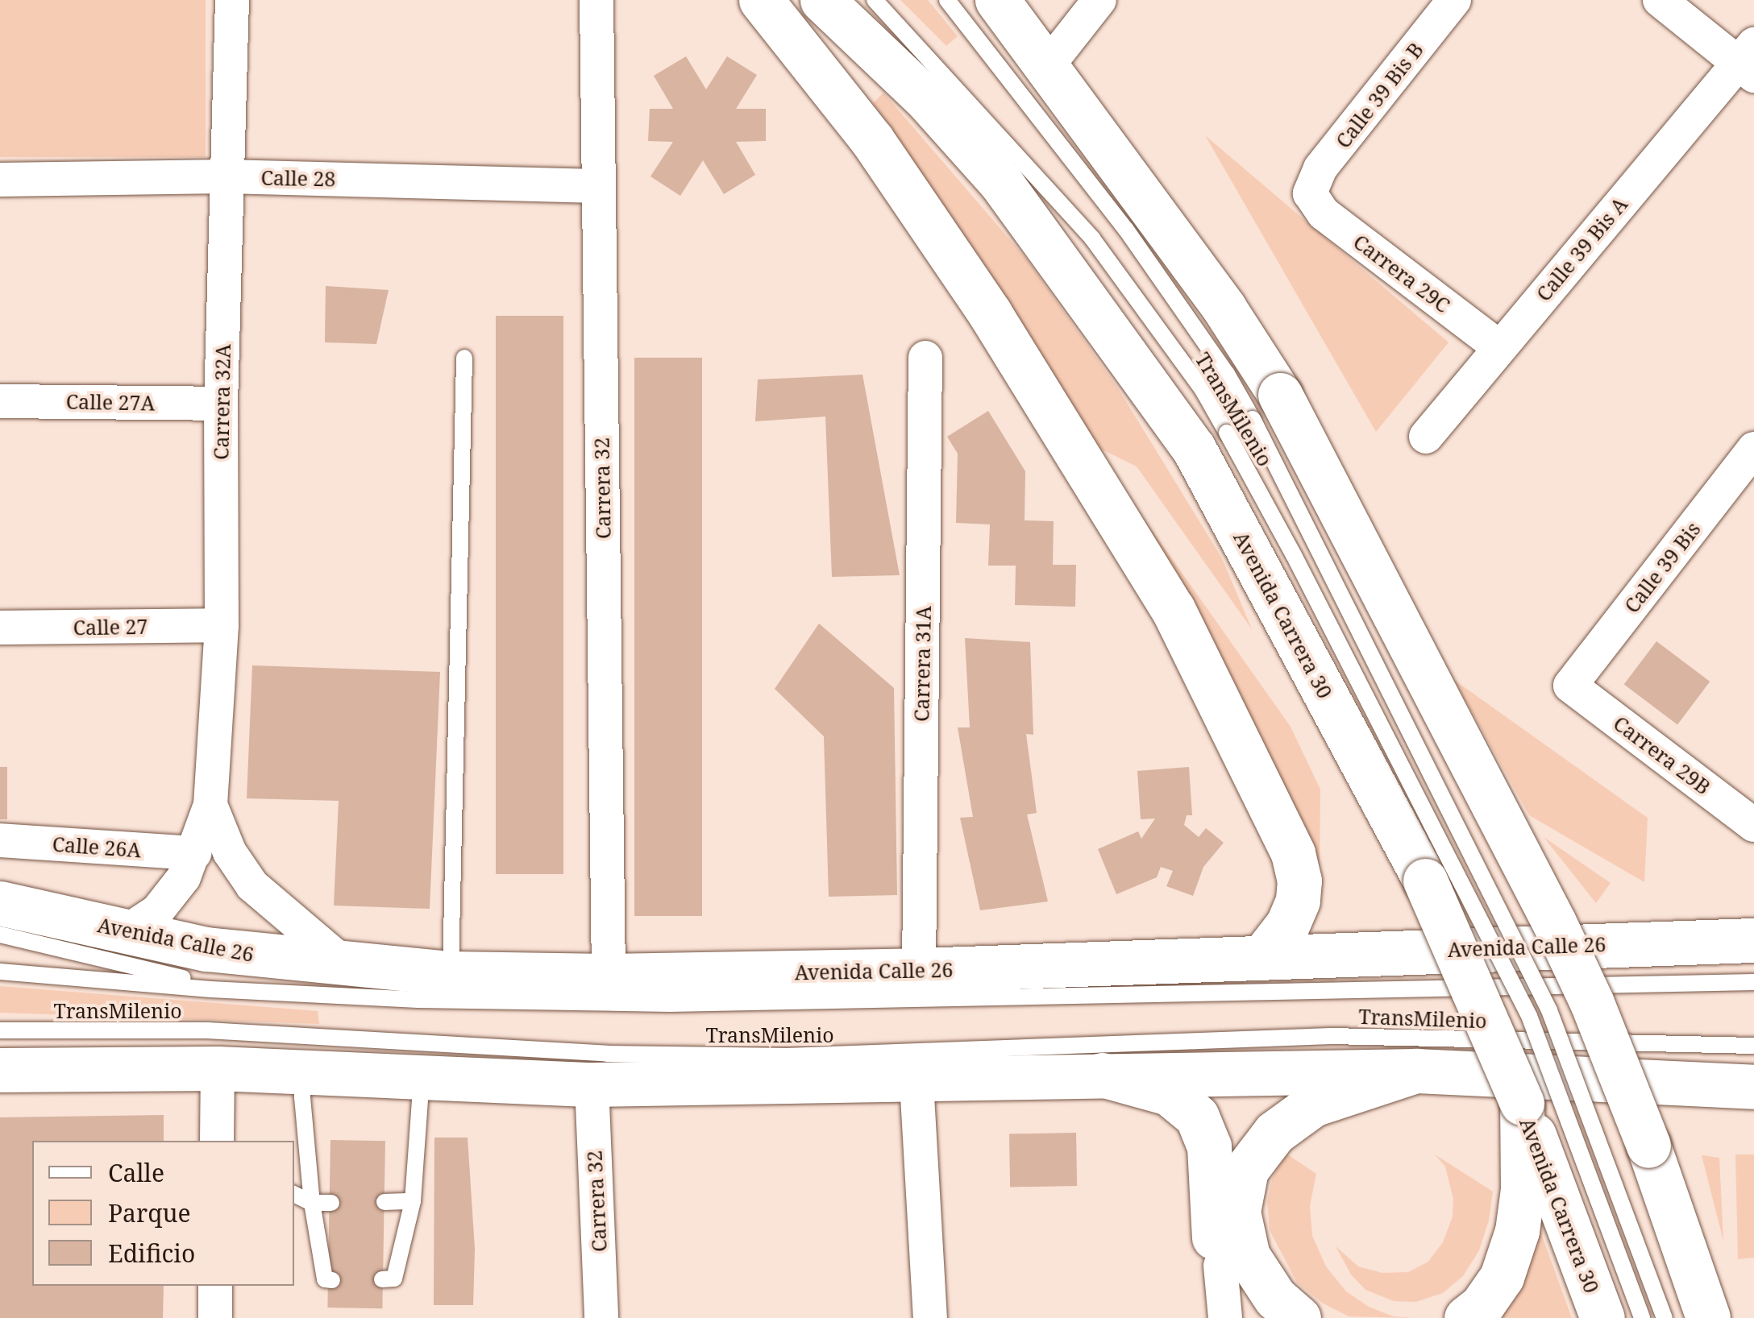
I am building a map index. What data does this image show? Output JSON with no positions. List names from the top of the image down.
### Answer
{
  "streets": {
    "main road": ["Avenida Carrera 30", "Avenida Calle 26"],
    "street": [
      "Calle 39 Bis B",
      "Calle 28",
      "Calle 39 Bis A",
      "Carrera 29C",
      "Calle 27A",
      "Carrera 32A",
      "Carrera 32",
      "Calle 39 Bis",
      "Calle 27",
      "Carrera 31A",
      "Carrera 29B",
      "Calle 26A"
    ],
    "lane": ["TransMilenio"]
  },
  "crossings": [
    ["Calle 39 Bis B", "Carrera 29C"],
    ["Calle 28", "Carrera 32A"],
    ["Calle 28", "Carrera 32"],
    ["Calle 39 Bis A", "Carrera 29C"],
    ["Calle 27A", "Carrera 32A"],
    ["Carrera 32A", "Calle 27"],
    ["Carrera 32A", "Calle 26A"],
    ["Carrera 32A", "Avenida Calle 26"],
    ["TransMilenio", "Avenida Carrera 30"],
    ["Carrera 32", "Avenida Calle 26"],
    ["Calle 39 Bis", "Carrera 29B"],
    ["Carrera 31A", "Avenida Calle 26"]
  ],
  "legend": ["Calle", "Parque", "Edificio"]
}
